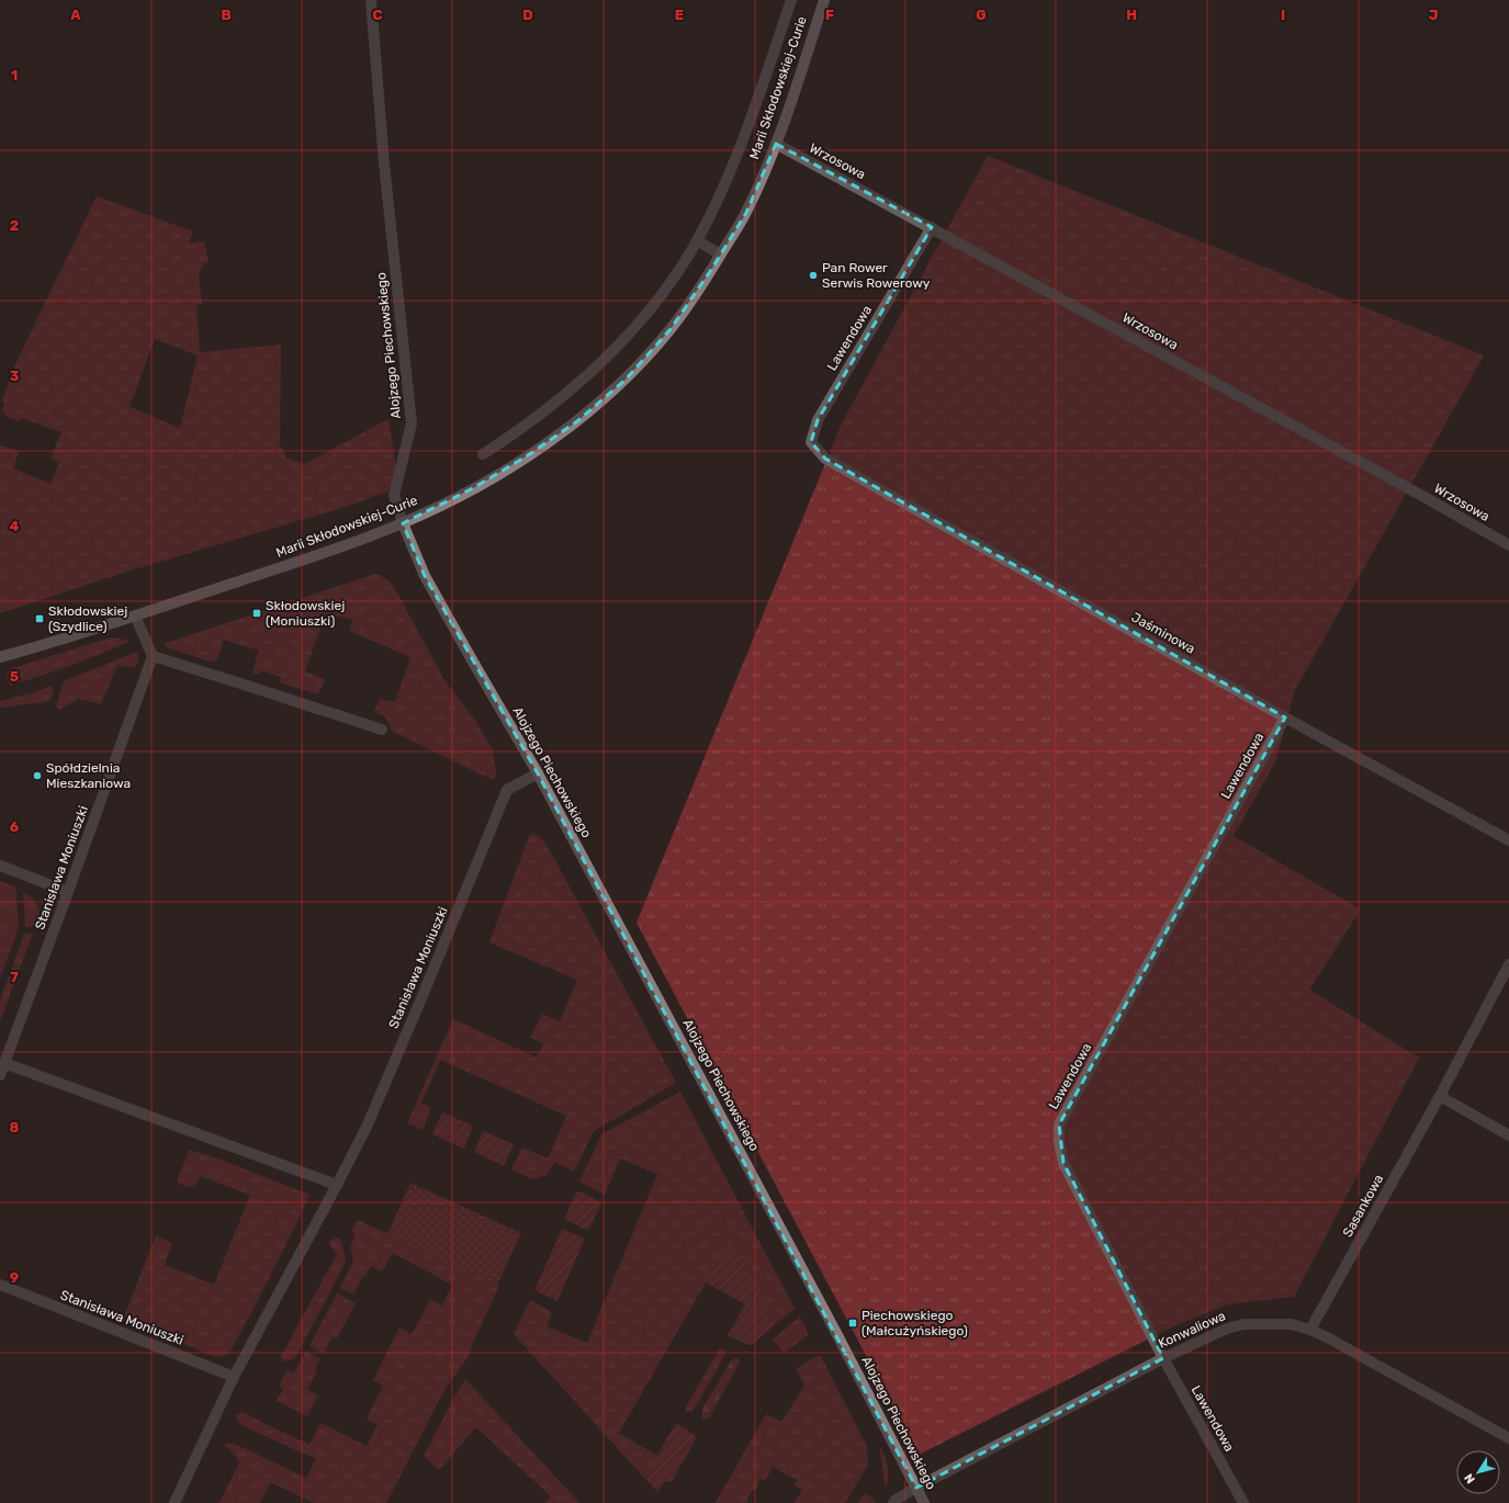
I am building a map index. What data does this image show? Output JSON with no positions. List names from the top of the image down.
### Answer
{
  "streets": {
    "street": [
      "Marii Skłodowskiej-Curie",
      "Wrzosowa",
      "Lawendowa",
      "Alojzego Piechowskiego",
      "Jaśminowa",
      "Stanisława Moniuszki",
      "Sasankowa",
      "Konwaliowa"
    ]
  },
  "crossings": [
    ["Marii Skłodowskiej-Curie", "Wrzosowa"],
    ["Marii Skłodowskiej-Curie", "Alojzego Piechowskiego"],
    ["Wrzosowa", "Lawendowa"],
    ["Lawendowa", "Jaśminowa"],
    ["Lawendowa", "Konwaliowa"],
    ["Alojzego Piechowskiego", "Stanisława Moniuszki"],
    ["Alojzego Piechowskiego", "Konwaliowa"],
    ["Sasankowa", "Konwaliowa"]
  ],
  "places": {
    "other": ["Pan Rower Serwis Rowerowy", "Spółdzielnia Mieszkaniowa"],
    "transit": ["Skłodowskiej (Moniuszki)", "Skłodowskiej (Szydlice)", "Piechowskiego (Małcużyńskiego)"]
  },
  "north": "bottom left",
  "grid": {
    "columns": [
      "A",
      "B",
      "C",
      "D",
      "E",
      "F",
      "G",
      "H",
      "I",
      "J"
    ],
    "rows": [
      "1",
      "2",
      "3",
      "4",
      "5",
      "6",
      "7",
      "8",
      "9"
    ]
  }
}
